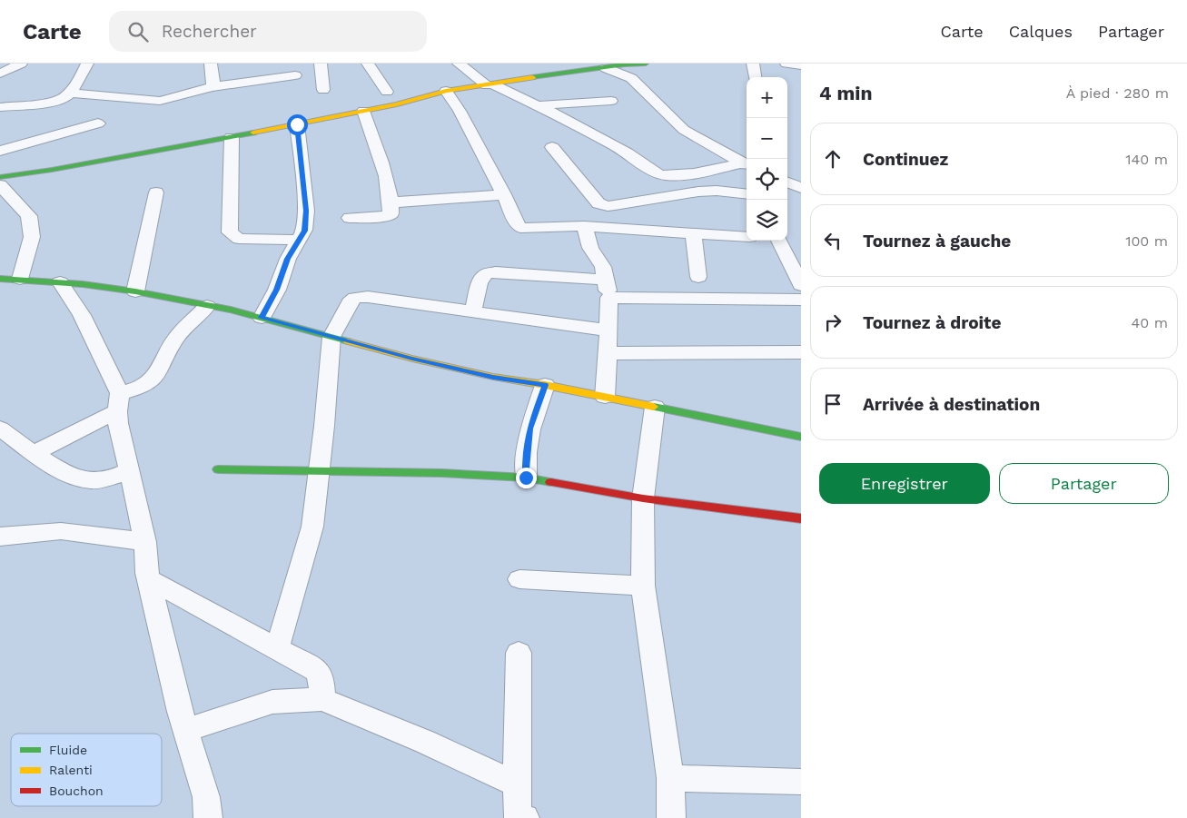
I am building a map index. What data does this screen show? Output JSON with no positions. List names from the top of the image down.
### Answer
{
  "legend": ["Fluide", "Ralenti", "Bouchon"],
  "page": {
    "header": "Carte",
    "search": "Rechercher",
    "nav": ["Carte", "Calques", "Partager"],
    "heading": ["4 min", "À pied · 280 m"],
    "map_buttons": ["+", "−"],
    "list": [
      ["Continuez", "140 m"],
      ["Tournez à gauche", "100 m"],
      ["Tournez à droite", "40 m"],
      "Arrivée à destination"
    ],
    "buttons": ["Enregistrer", "Partager"]
  }
}
